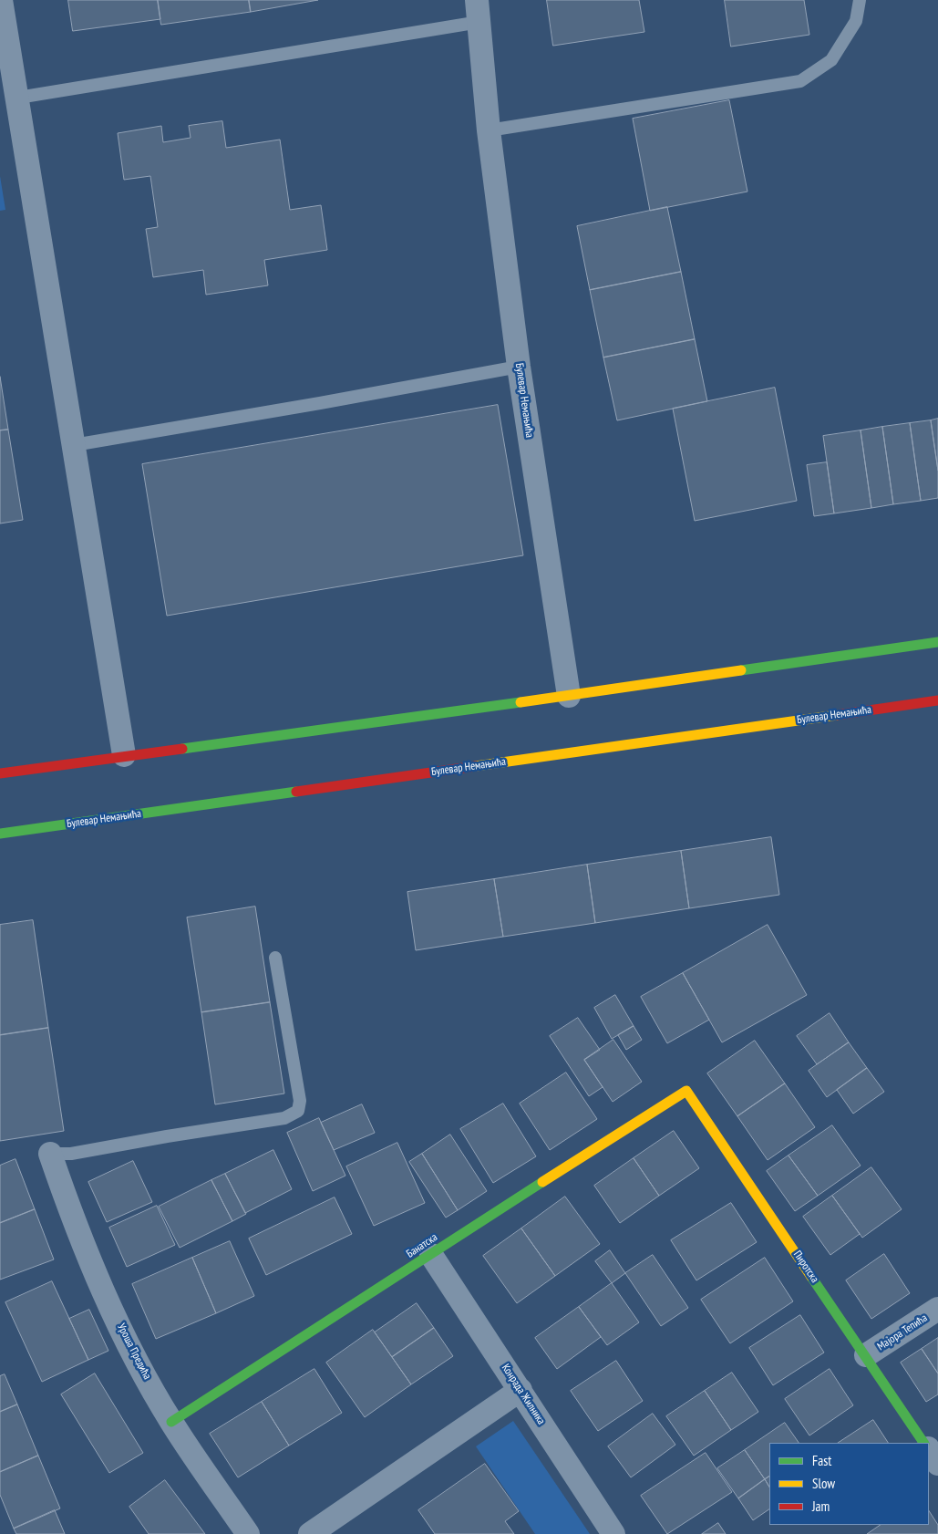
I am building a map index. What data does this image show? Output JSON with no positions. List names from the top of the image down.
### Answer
{
  "streets": {
    "street": [
      "Булевар Немањића",
      "Банатска",
      "Пиротска",
      "Мајора Тепића",
      "Уроша Предића",
      "Конрада Жилника"
    ]
  },
  "crossings": [
    ["Банатска", "Пиротска"],
    ["Банатска", "Уроша Предића"],
    ["Банатска", "Конрада Жилника"],
    ["Пиротска", "Мајора Тепића"]
  ],
  "legend": ["Fast", "Slow", "Jam"]
}
